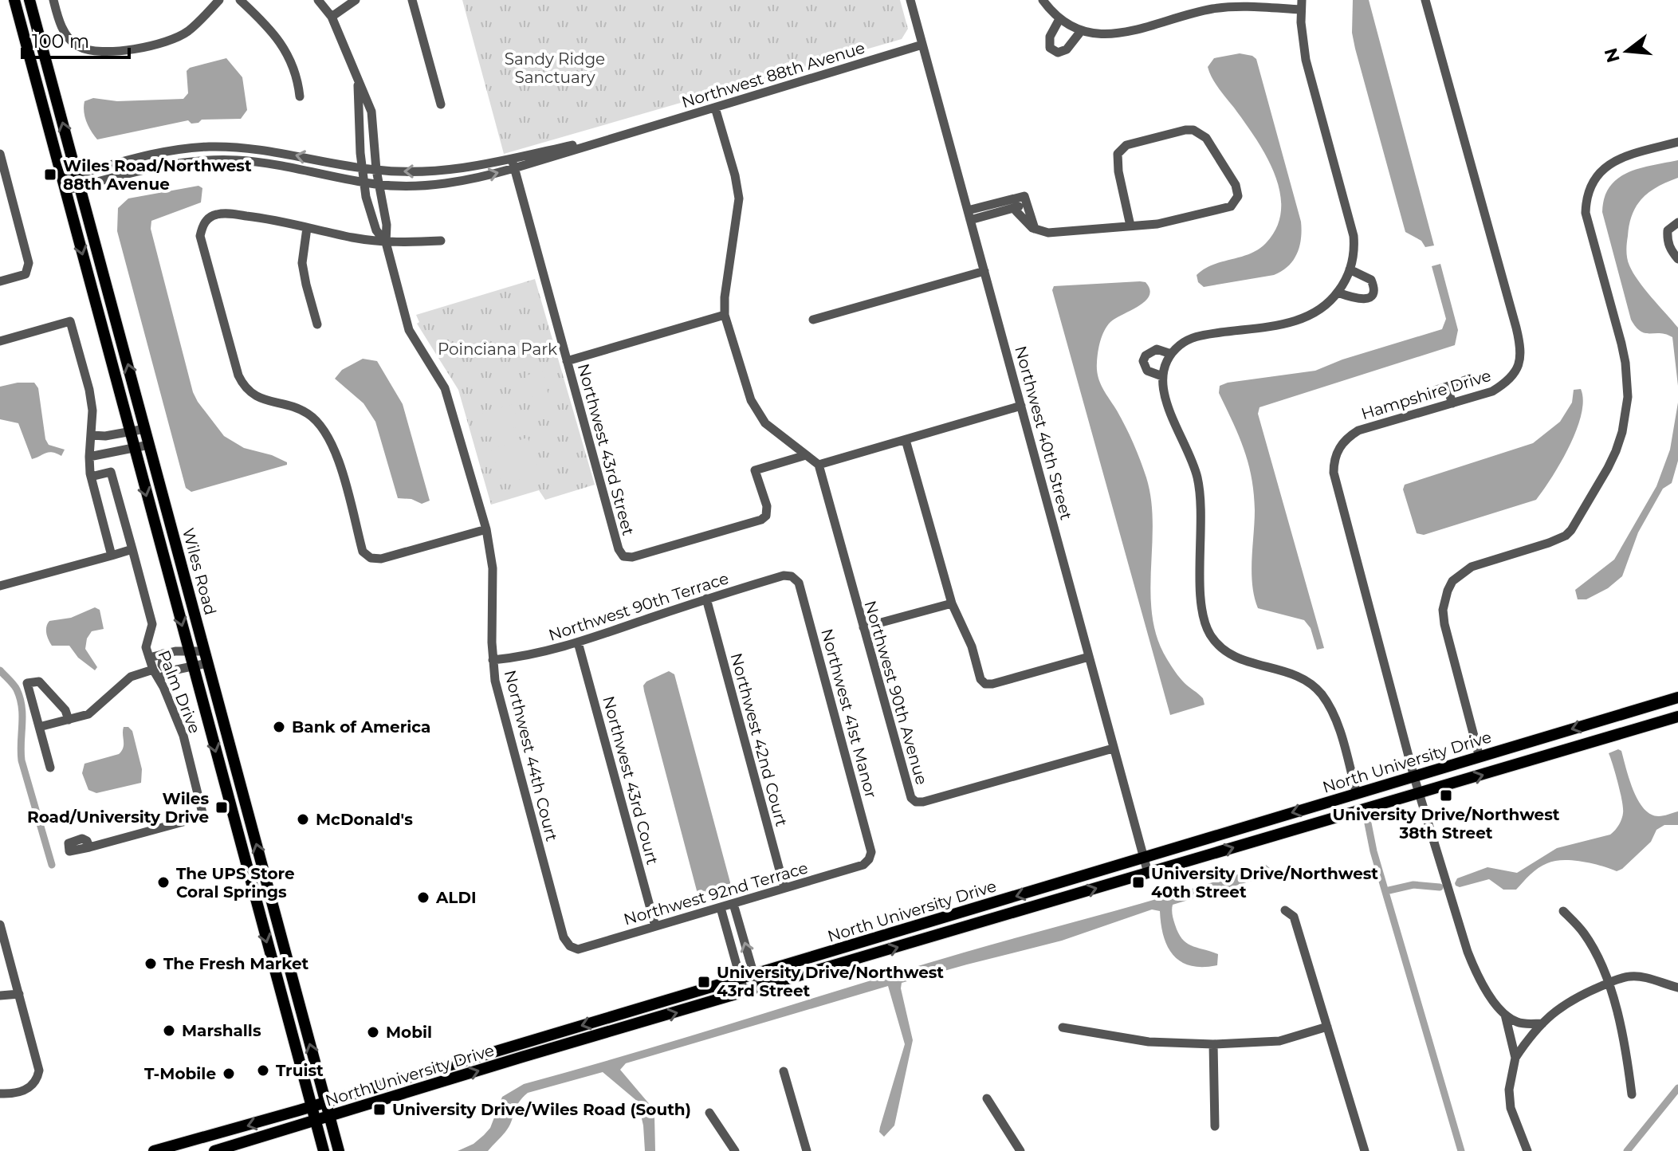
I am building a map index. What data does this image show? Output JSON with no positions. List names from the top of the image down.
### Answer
{
  "streets": {
    "main road": ["Wiles Road", "North University Drive"],
    "street": [
      "Northwest 88th Avenue",
      "Hampshire Drive",
      "Northwest 40th Street",
      "Northwest 43rd Street",
      "Northwest 90th Terrace",
      "Palm Drive",
      "Northwest 90th Avenue",
      "Northwest 41st Manor",
      "Northwest 42nd Court",
      "Northwest 44th Court",
      "Northwest 43rd Court",
      "Northwest 92nd Terrace"
    ]
  },
  "crossings": [
    ["Northwest 88th Avenue", "Northwest 40th Street"],
    ["Northwest 88th Avenue", "Northwest 43rd Street"],
    ["Northwest 88th Avenue", "Wiles Road"],
    ["Northwest 88th Avenue", "Northwest 44th Court"],
    ["Hampshire Drive", "North University Drive"],
    ["Northwest 40th Street", "Northwest 90th Avenue"],
    ["Northwest 40th Street", "North University Drive"],
    ["Wiles Road", "North University Drive"],
    ["Northwest 90th Terrace", "Northwest 41st Manor"],
    ["Northwest 90th Terrace", "Northwest 42nd Court"],
    ["Northwest 90th Terrace", "Northwest 44th Court"],
    ["Northwest 90th Terrace", "Northwest 43rd Court"],
    ["Northwest 41st Manor", "Northwest 92nd Terrace"],
    ["Northwest 42nd Court", "Northwest 92nd Terrace"],
    ["Northwest 44th Court", "Northwest 92nd Terrace"],
    ["Northwest 43rd Court", "Northwest 92nd Terrace"]
  ],
  "parks": ["Sandy Ridge Sanctuary", "Poinciana Park"],
  "places": {
    "transit": [
      "Wiles Road/Northwest 88th Avenue",
      "University Drive/Northwest 38th Street",
      "Wiles Road/University Drive",
      "University Drive/Northwest 40th Street",
      "University Drive/Northwest 43rd Street",
      "University Drive/Wiles Road (South)"
    ],
    "other": [
      "Bank of America",
      "McDonald's",
      "The UPS Store Coral Springs",
      "ALDI",
      "The Fresh Market",
      "Marshalls",
      "Mobil",
      "Truist",
      "T-Mobile"
    ]
  },
  "scale_bar": "100 m",
  "north": "left"
}
